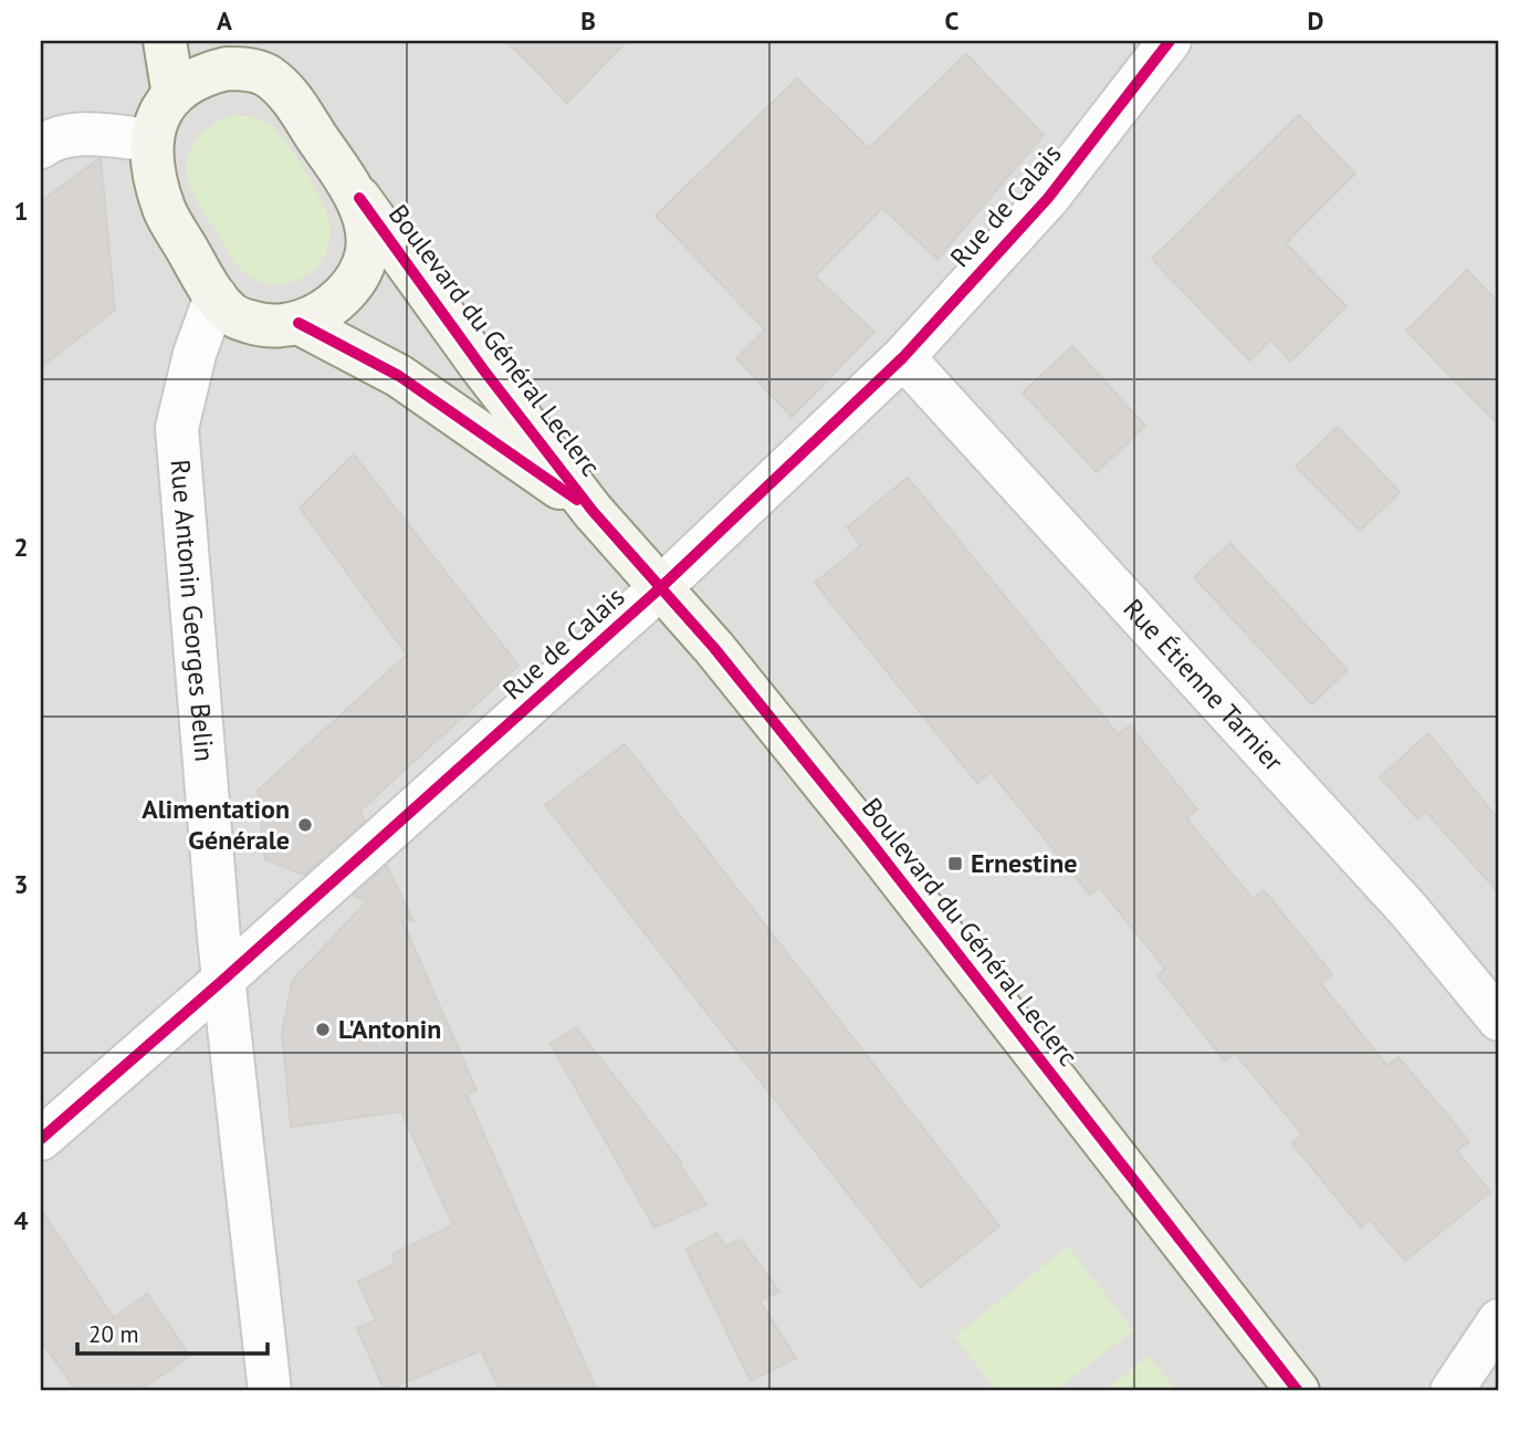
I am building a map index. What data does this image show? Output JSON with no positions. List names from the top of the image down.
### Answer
{
  "streets": {
    "main road": ["Boulevard du Général Leclerc"],
    "street": ["Rue de Calais", "Rue Antonin Georges Belin", "Rue Étienne Tarnier"]
  },
  "crossings": [
    ["Rue de Calais", "Boulevard du Général Leclerc"],
    ["Rue de Calais", "Rue Antonin Georges Belin"],
    ["Rue de Calais", "Rue Étienne Tarnier"],
    ["Boulevard du Général Leclerc", "Rue Antonin Georges Belin"]
  ],
  "places": {
    "other": ["Alimentation Générale", "L'Antonin"],
    "transit": ["Ernestine"]
  },
  "scale_bar": "20 m",
  "grid": {
    "columns": [
      "A",
      "B",
      "C",
      "D"
    ],
    "rows": [
      "1",
      "2",
      "3",
      "4"
    ]
  }
}
